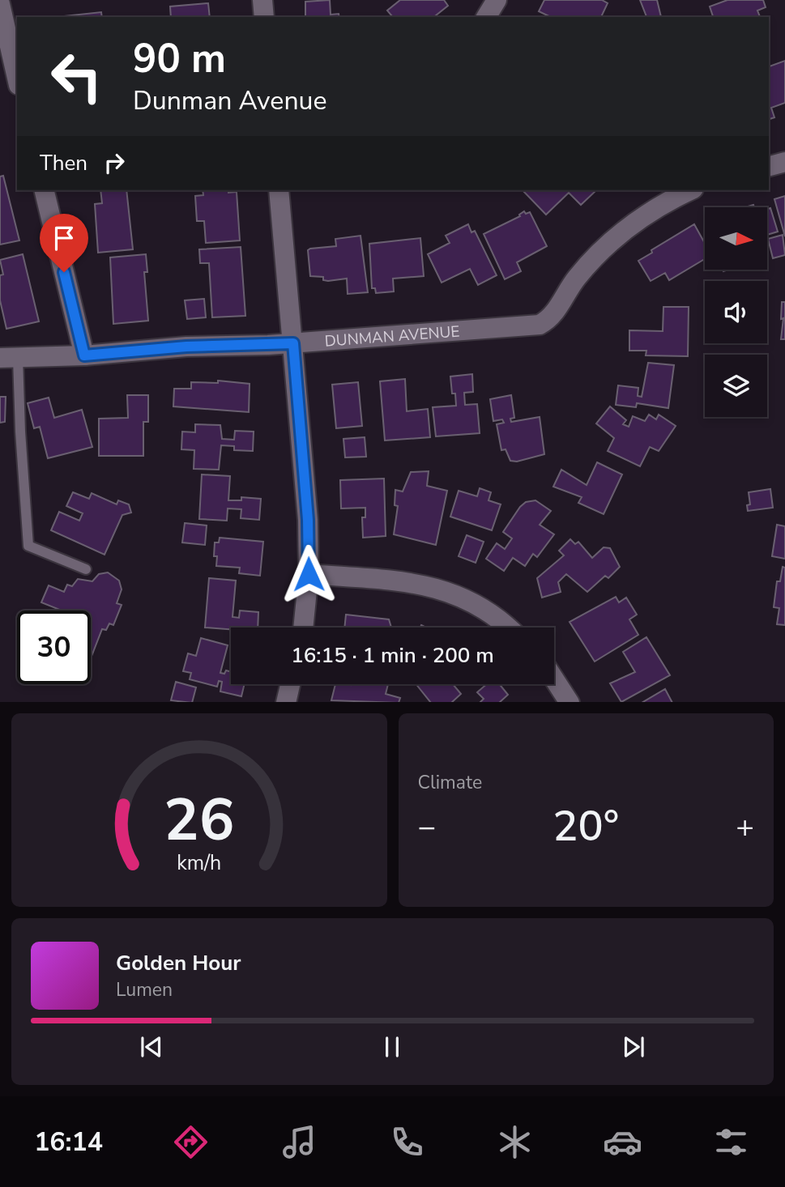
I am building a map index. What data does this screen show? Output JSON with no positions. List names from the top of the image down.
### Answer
{
  "streets": {
    "street": ["DUNMAN AVENUE"]
  },
  "north": "right",
  "page": {
    "turn": ["90 m", "Dunman Avenue"],
    "then": "Then",
    "limit": "30",
    "trip": "16:15 · 1 min · 200 m",
    "tile": "Climate",
    "heat": ["−", "20°", "+"],
    "song": ["Golden Hour", "Lumen"],
    "tabs": "16:14",
    "gauge": ["26", "km/h"]
  }
}
